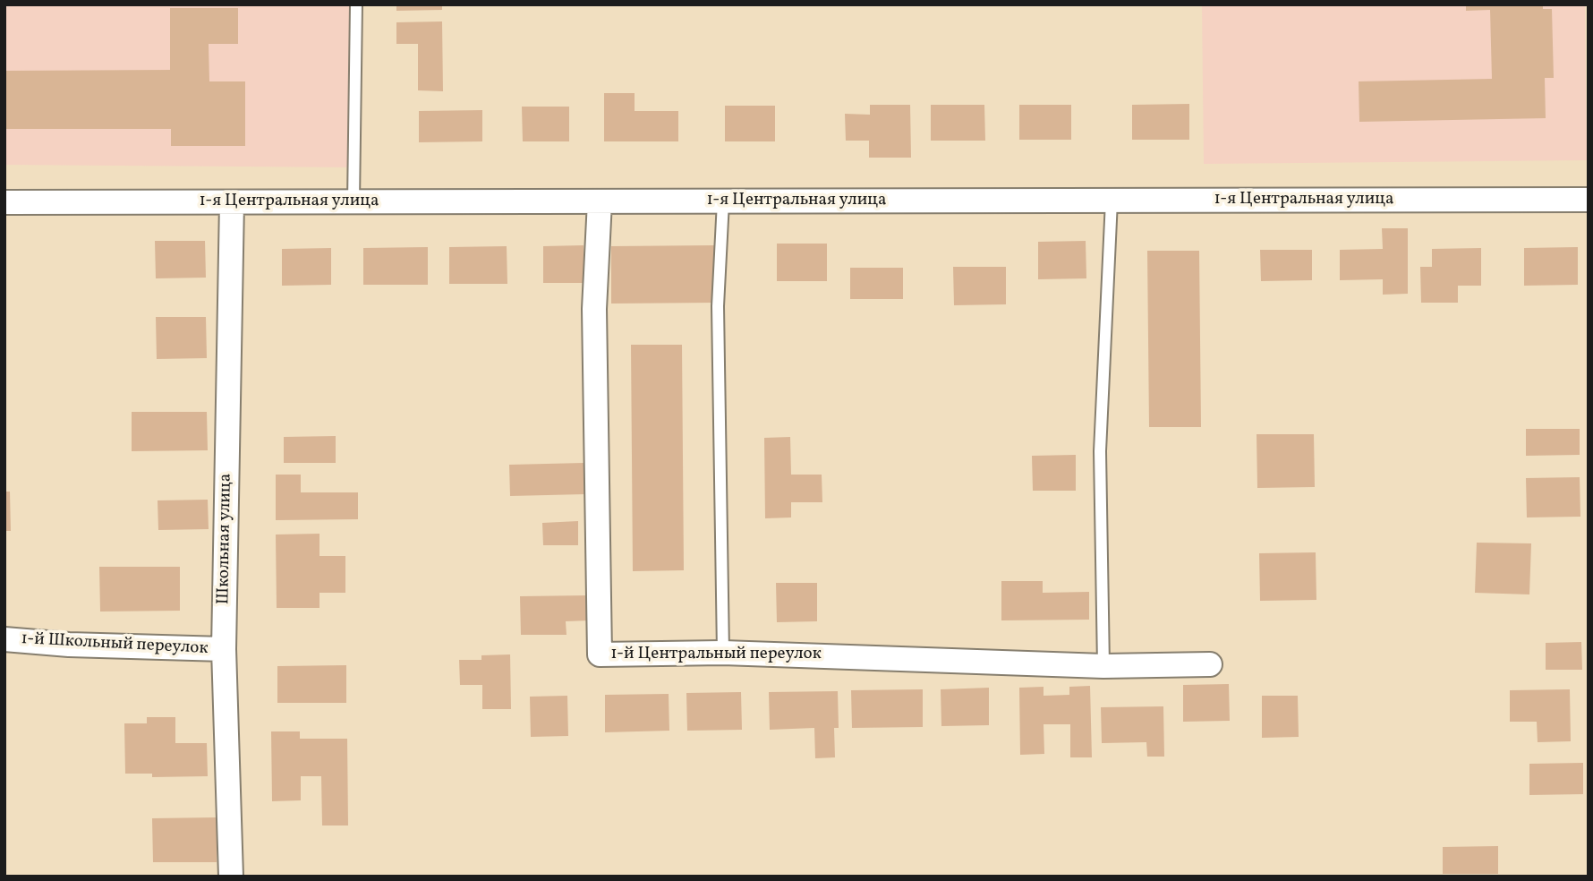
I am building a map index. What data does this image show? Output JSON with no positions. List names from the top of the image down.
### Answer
{
  "streets": {
    "street": [
      "1-я Центральная улица",
      "Школьная улица",
      "1-й Школьный переулок",
      "1-й Центральный переулок"
    ]
  },
  "crossings": [
    ["1-я Центральная улица", "Школьная улица"],
    ["1-я Центральная улица", "1-й Центральный переулок"],
    ["Школьная улица", "1-й Школьный переулок"]
  ]
}
